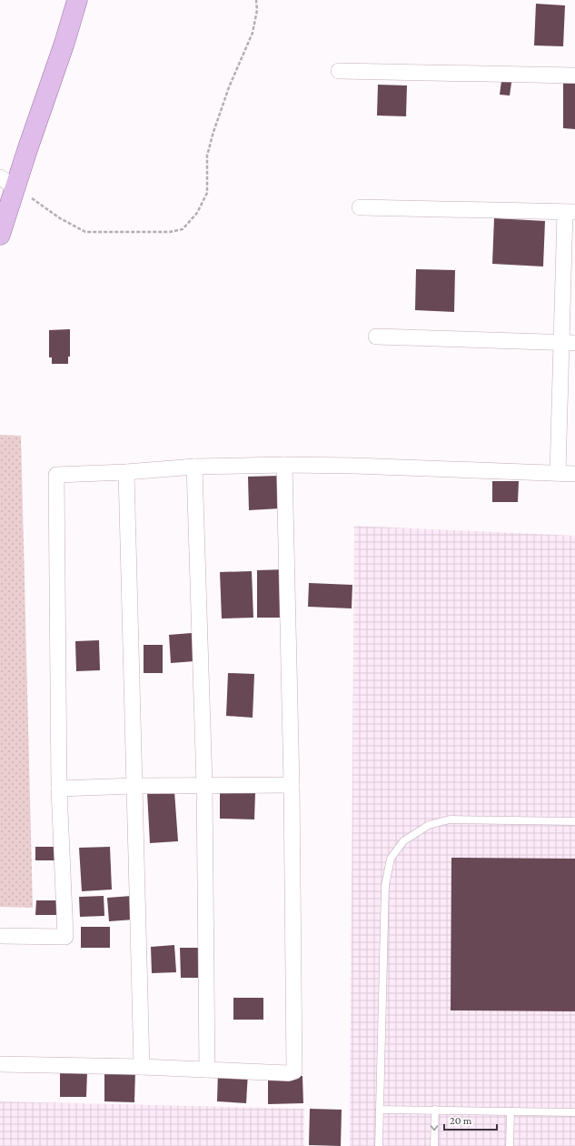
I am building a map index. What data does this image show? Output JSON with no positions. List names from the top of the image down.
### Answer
{
  "scale_bar": "20 m"
}
